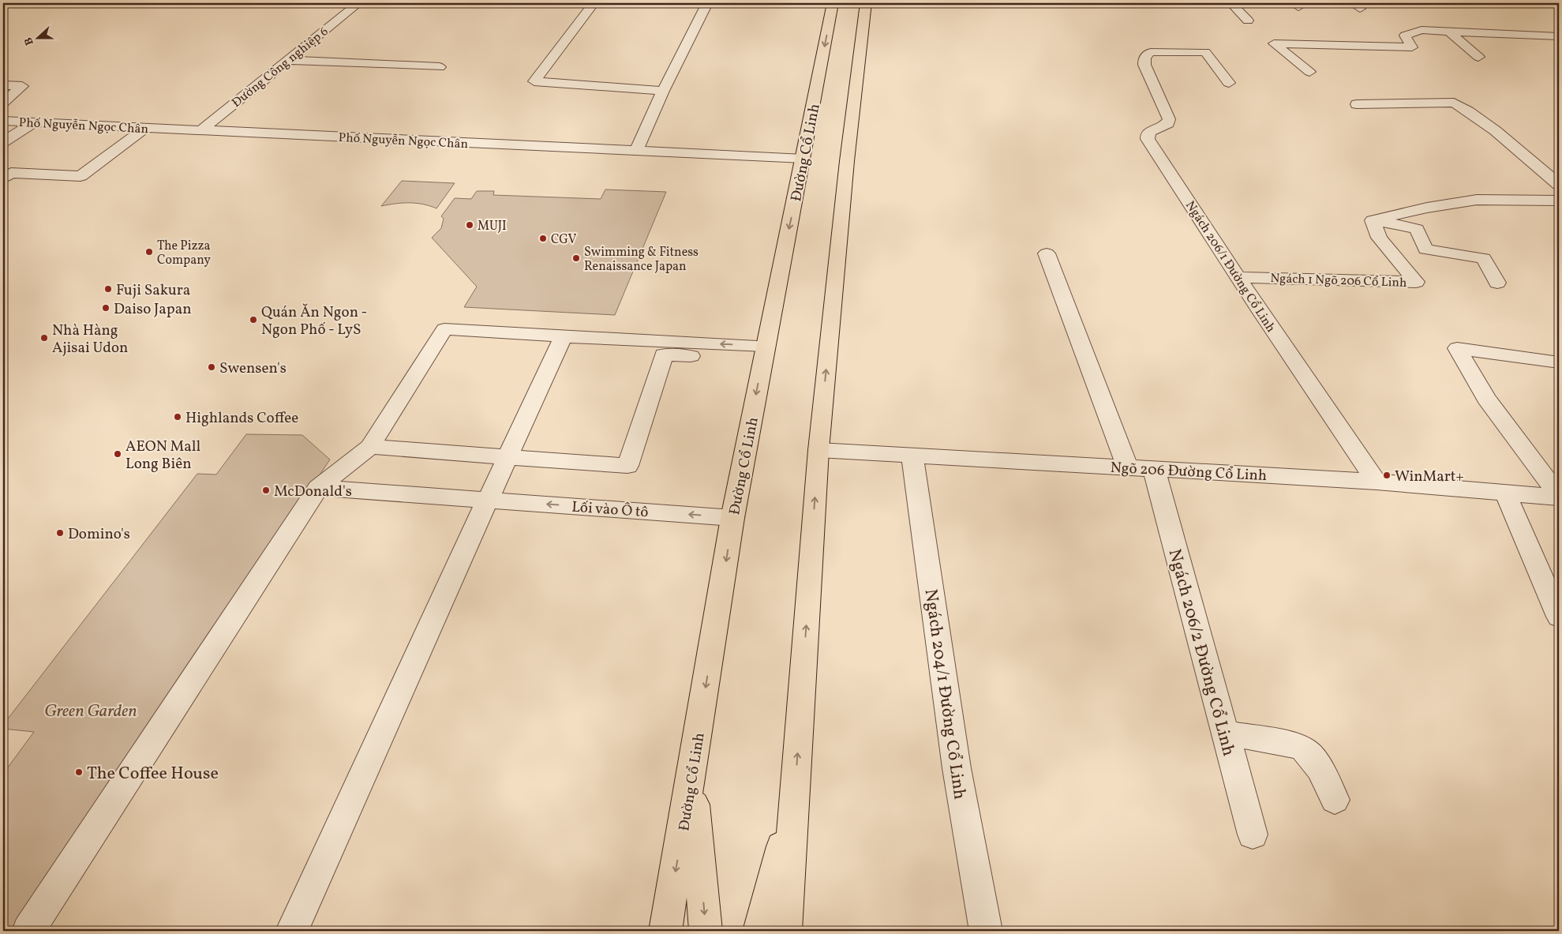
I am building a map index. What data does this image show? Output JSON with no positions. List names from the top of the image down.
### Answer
{
  "streets": {
    "main road": ["Đường Cổ Linh"],
    "street": [
      "Đường Công nghiệp 6",
      "Phố Nguyễn Ngọc Chân",
      "Ngách 206/1 Đường Cổ Linh",
      "Ngách 1 Ngõ 206 Cổ Linh",
      "Ngõ 206 Đường Cổ Linh",
      "Lối vào Ô tô",
      "Ngách 206/2 Đường Cổ Linh",
      "Ngách 204/1 Đường Cổ Linh"
    ]
  },
  "crossings": [
    ["Đường Công nghiệp 6", "Phố Nguyễn Ngọc Chân"],
    ["Phố Nguyễn Ngọc Chân", "Đường Cổ Linh"],
    ["Đường Cổ Linh", "Lối vào Ô tô"],
    ["Ngách 206/1 Đường Cổ Linh", "Ngách 1 Ngõ 206 Cổ Linh"],
    ["Ngách 206/1 Đường Cổ Linh", "Ngõ 206 Đường Cổ Linh"],
    ["Ngõ 206 Đường Cổ Linh", "Ngách 206/2 Đường Cổ Linh"],
    ["Ngõ 206 Đường Cổ Linh", "Ngách 204/1 Đường Cổ Linh"]
  ],
  "parks": ["Green Garden"],
  "places": [
    "MUJI",
    "CGV",
    "The Pizza Company",
    "Swimming & Fitness Renaissance Japan",
    "Fuji Sakura",
    "Daiso Japan",
    "Quán Ăn Ngon - Ngon Phố - LyS",
    "Nhà Hàng Ajisai Udon",
    "Swensen's",
    "Highlands Coffee",
    "AEON Mall Long Biên",
    "WinMart+",
    "McDonald's",
    "Domino's",
    "The Coffee House"
  ],
  "north": "left"
}
